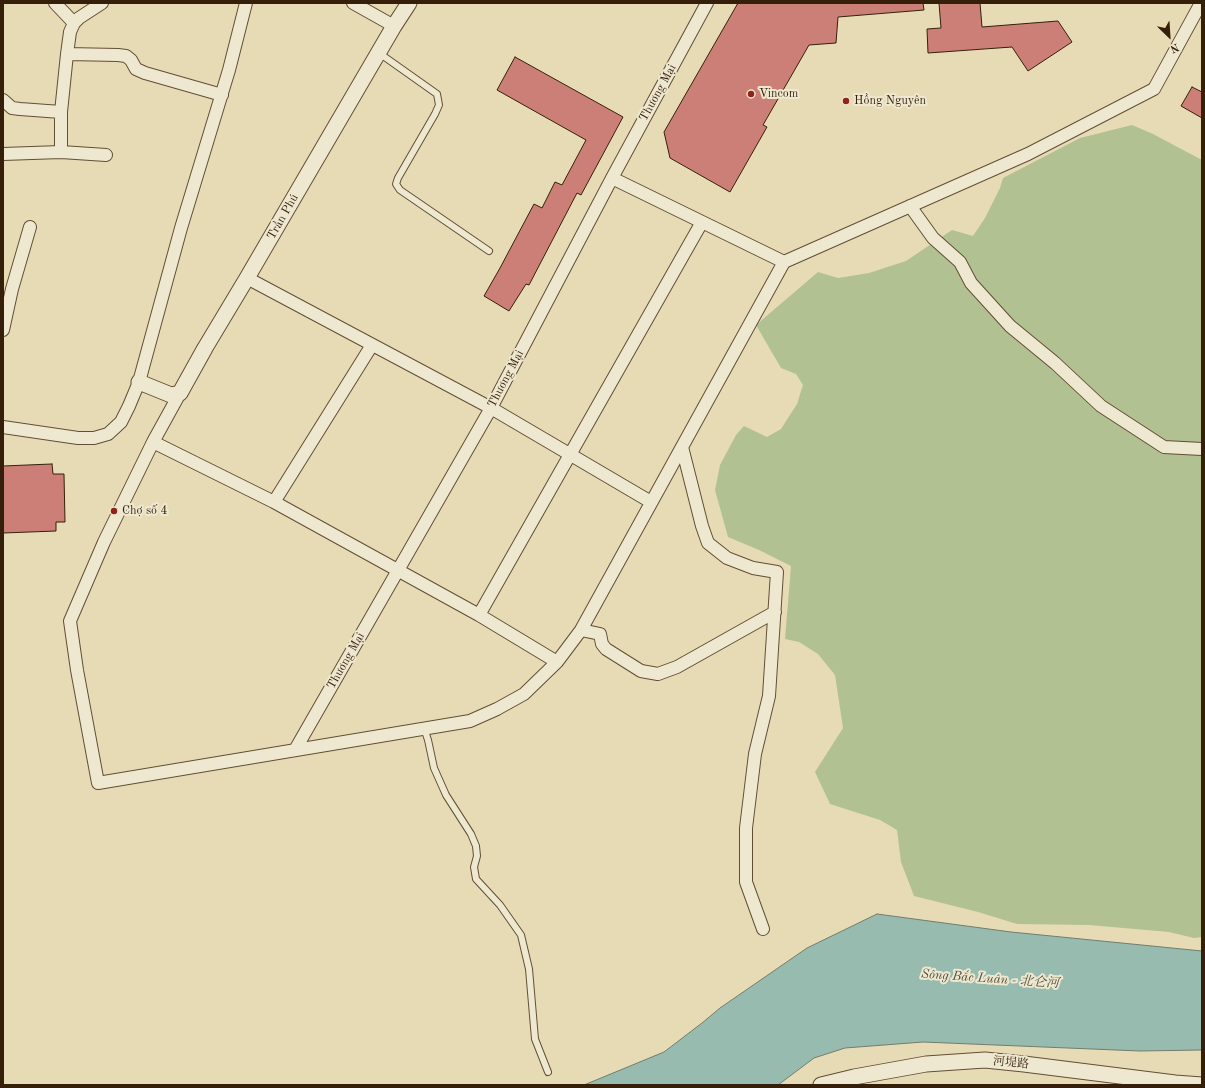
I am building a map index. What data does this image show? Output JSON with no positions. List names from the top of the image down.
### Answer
{
  "streets": {
    "street": ["Thương Mại", "Trần Phú", "河堤路"]
  },
  "water": ["Sông Bắc Luân - 北仑河"],
  "places": ["Vincom", "Hồng Nguyên", "Chợ số 4"],
  "north": "bottom right"
}
